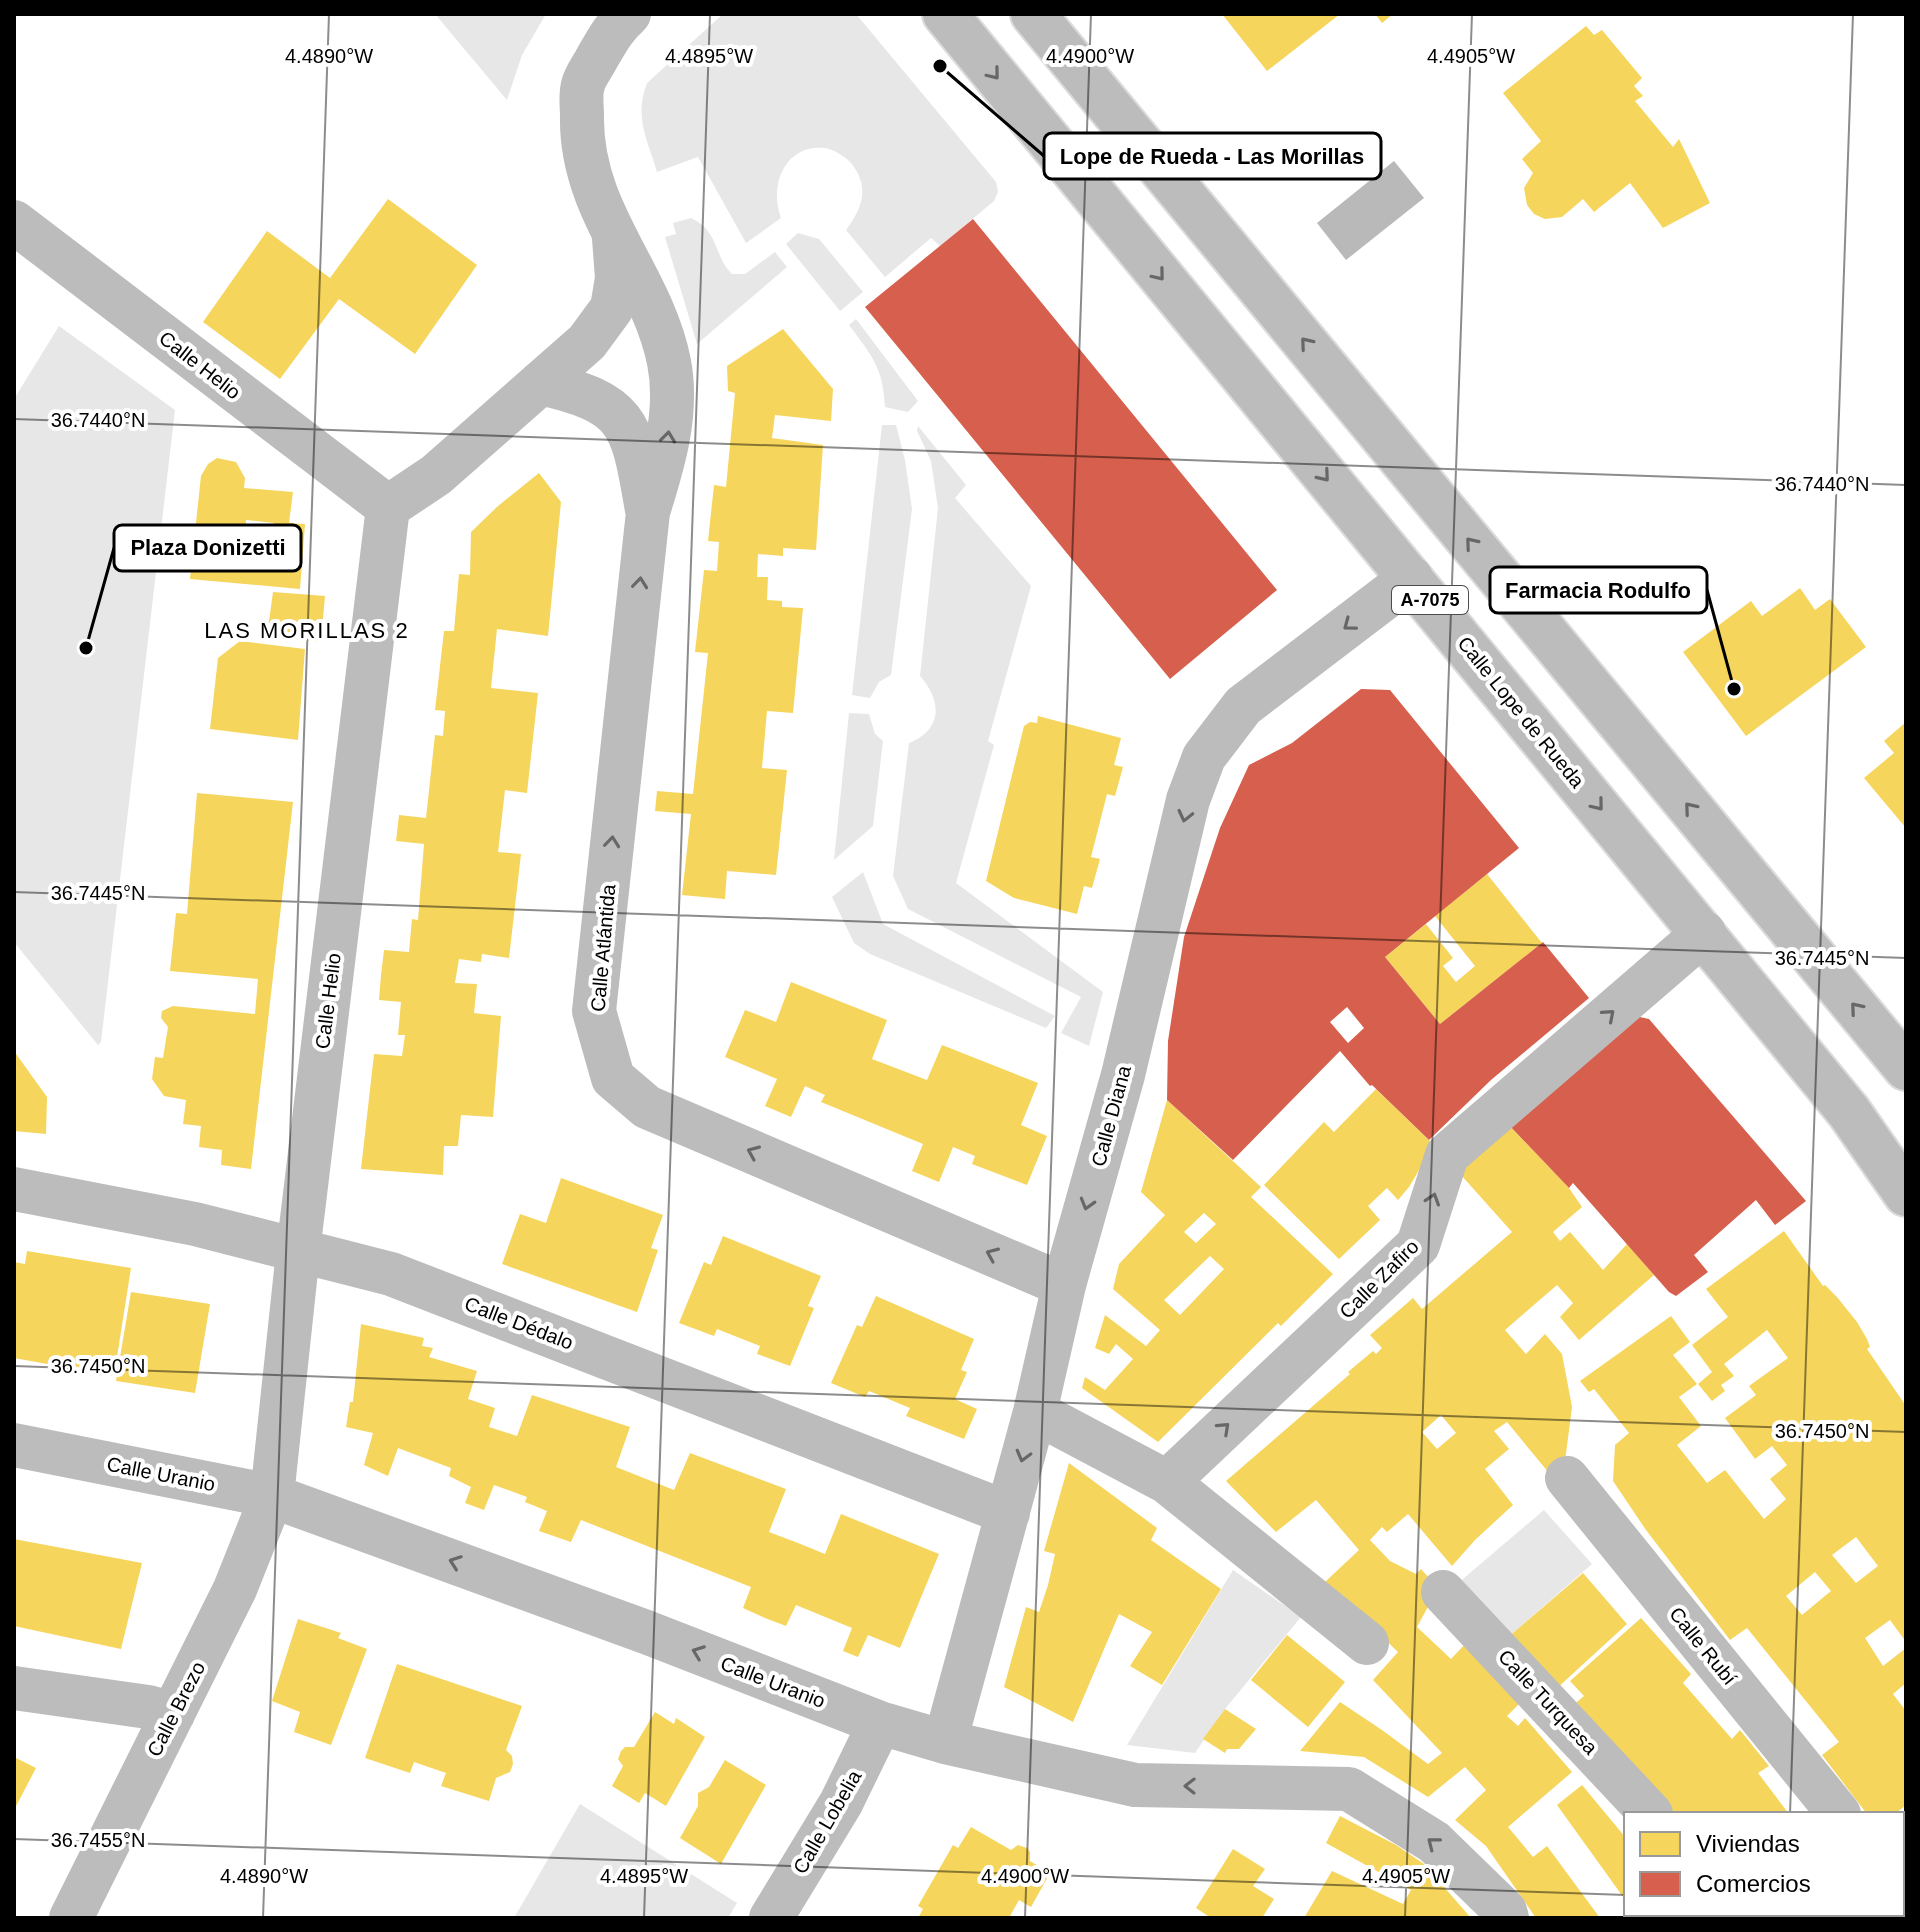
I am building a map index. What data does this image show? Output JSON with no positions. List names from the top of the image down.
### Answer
{
  "streets": {
    "street": [
      "Calle Helio",
      "A-7075",
      "Calle Lope de Rueda",
      "Calle Atlántida",
      "Calle Diana",
      "Calle Zafiro",
      "Calle Dédalo",
      "Calle Uranio",
      "Calle Rubí",
      "Calle Turquesa",
      "Calle Brezo",
      "Calle Lobelia"
    ]
  },
  "crossings": [
    ["Calle Helio", "Calle Dédalo"],
    ["Calle Helio", "Calle Uranio"],
    ["Calle Helio", "Calle Brezo"],
    ["Calle Lope de Rueda", "Calle Diana"],
    ["Calle Lope de Rueda", "Calle Zafiro"],
    ["Calle Atlántida", "Calle Diana"],
    ["Calle Diana", "Calle Dédalo"],
    ["Calle Diana", "Calle Uranio"],
    ["Calle Uranio", "Calle Brezo"],
    ["Calle Uranio", "Calle Lobelia"]
  ],
  "one_way": ["Calle Atlántida", "Calle Diana", "Calle Zafiro"],
  "districts": ["LAS MORILLAS 2"],
  "places": ["Lope de Rueda - Las Morillas", "Plaza Donizetti", "Farmacia Rodulfo"],
  "legend": ["Viviendas", "Comercios"],
  "coordinates": [
    "4.4890°W",
    "4.4895°W",
    "4.4900°W",
    "4.4905°W",
    "36.7440°N",
    "36.7445°N",
    "36.7450°N",
    "36.7455°N"
  ]
}
